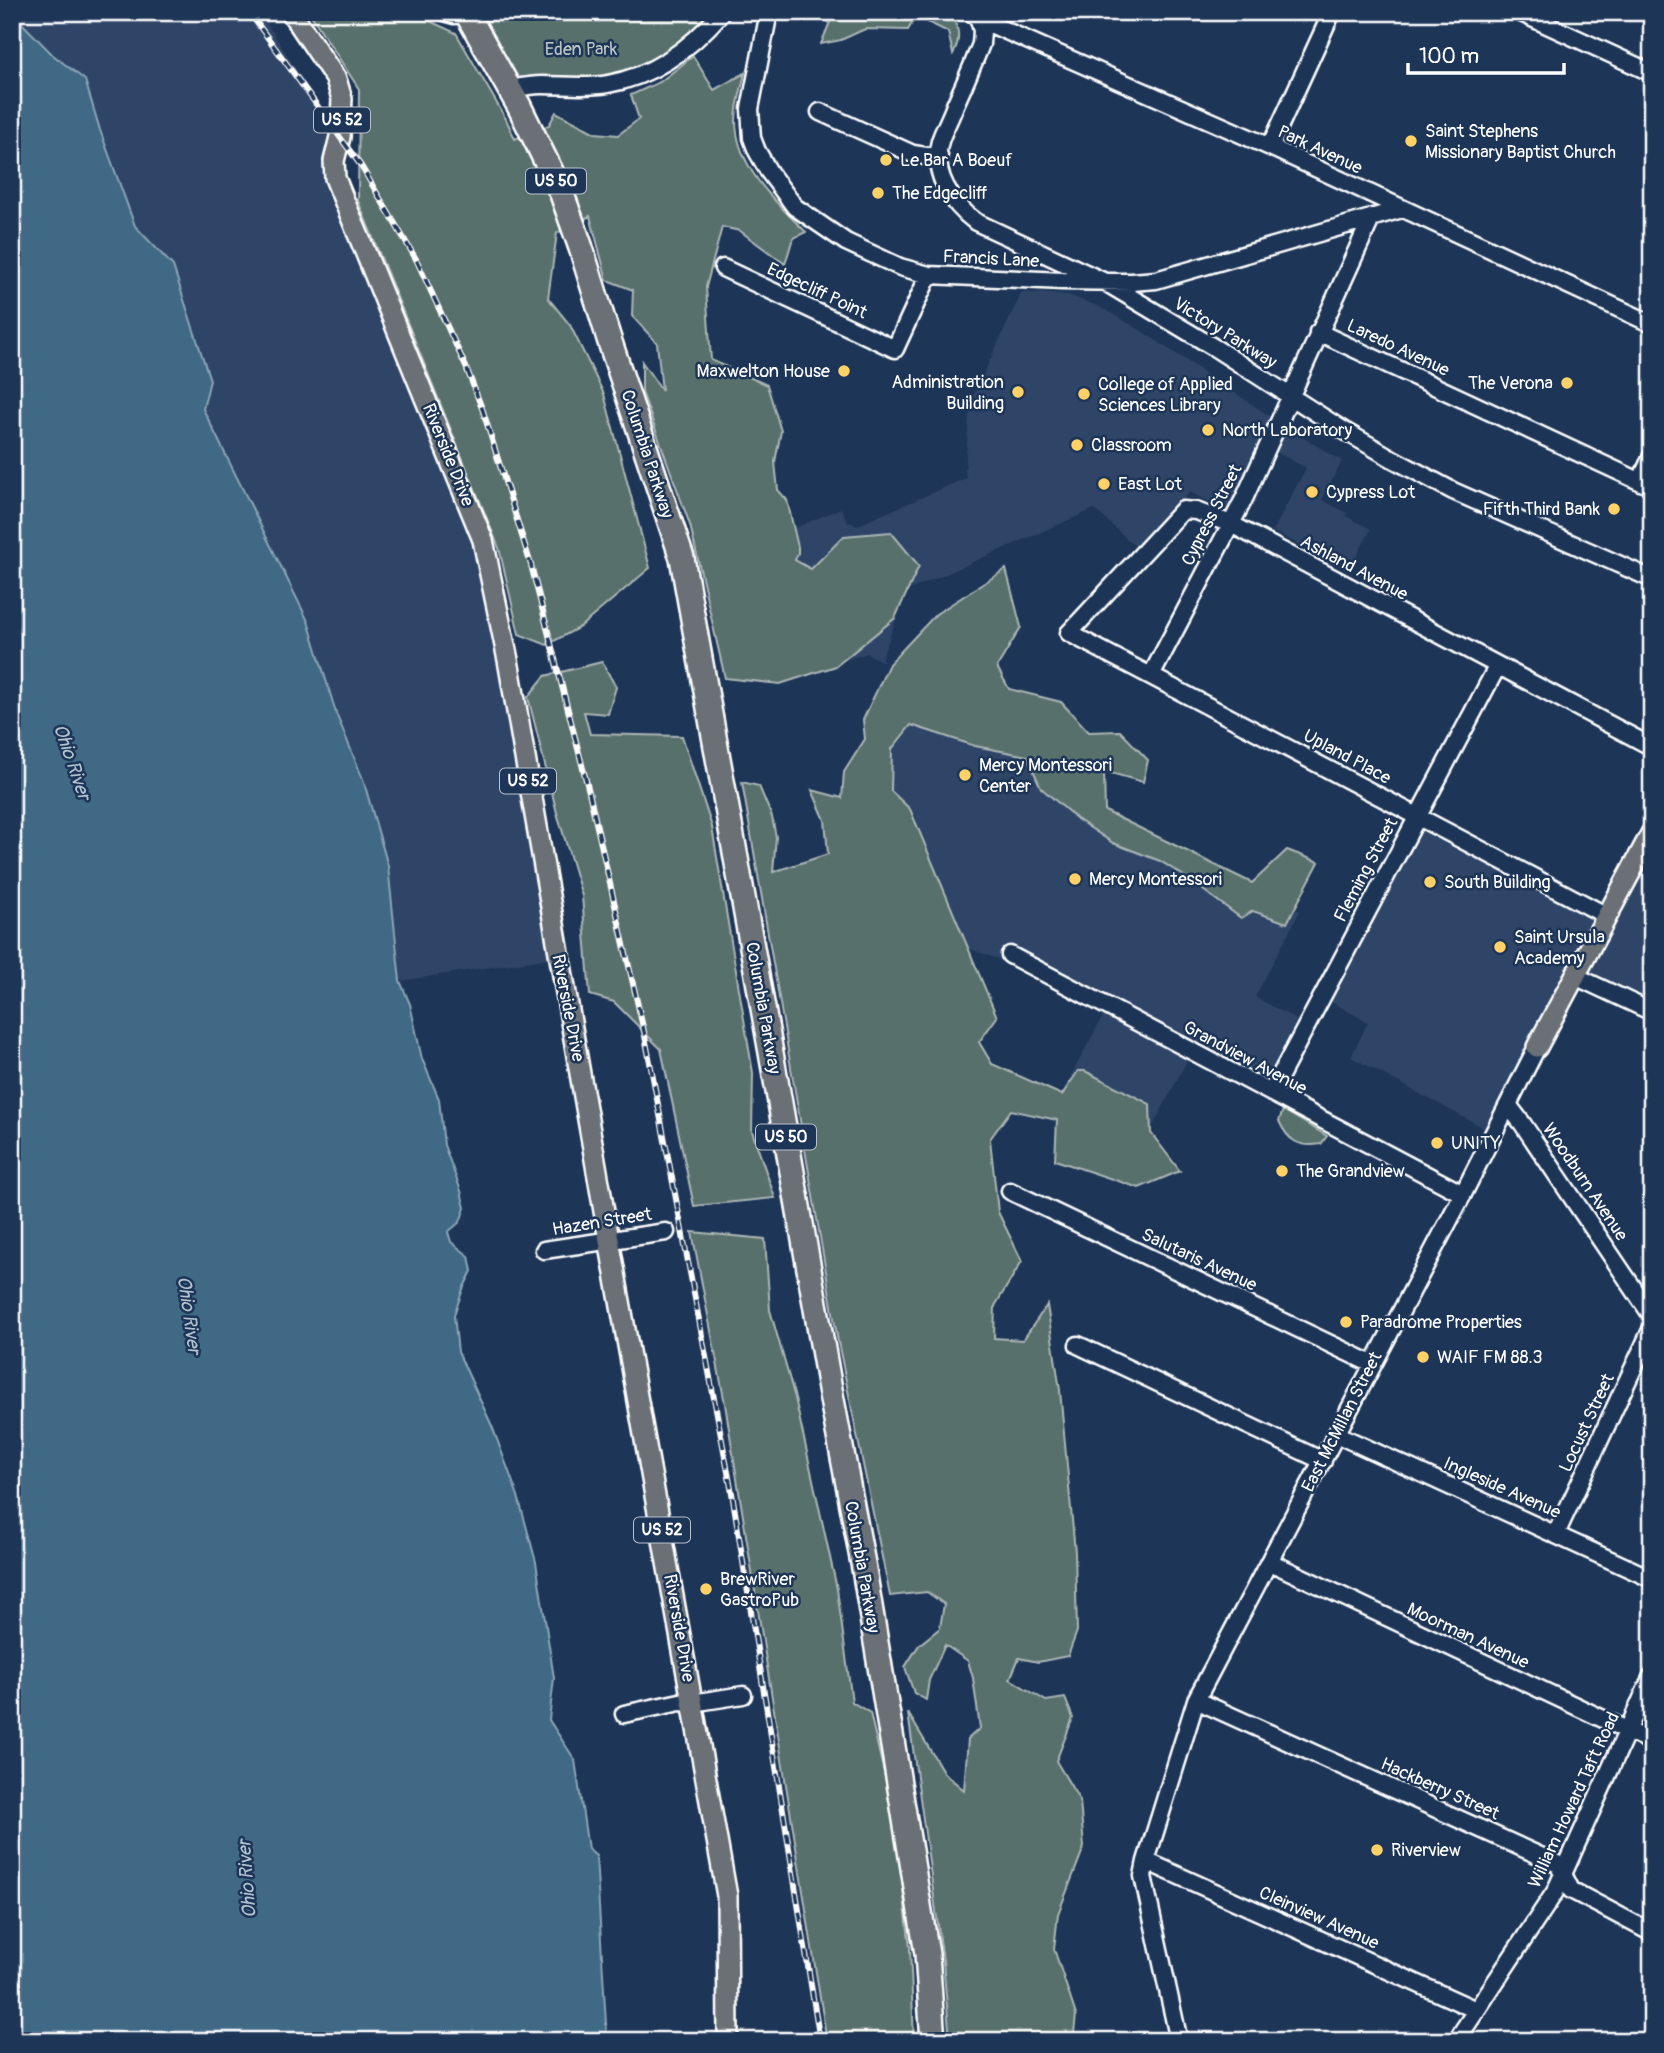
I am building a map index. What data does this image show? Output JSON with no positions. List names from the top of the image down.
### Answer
{
  "streets": {
    "highway": ["US 50", "Columbia Parkway"],
    "main road": ["US 52", "Riverside Drive", "East McMillan Street"],
    "street": [
      "Park Avenue",
      "Francis Lane",
      "Edgecliff Point",
      "Victory Parkway",
      "Laredo Avenue",
      "Cypress Street",
      "Ashland Avenue",
      "Upland Place",
      "Fleming Street",
      "Grandview Avenue",
      "Woodburn Avenue",
      "Hazen Street",
      "Salutaris Avenue",
      "Locust Street",
      "Ingleside Avenue",
      "Moorman Avenue",
      "Hackberry Street",
      "William Howard Taft Road",
      "Cleinview Avenue"
    ]
  },
  "crossings": [
    ["Park Avenue", "Francis Lane"],
    ["Park Avenue", "Victory Parkway"],
    ["Francis Lane", "Edgecliff Point"],
    ["Francis Lane", "Victory Parkway"],
    ["Francis Lane", "Cypress Street"],
    ["Victory Parkway", "Cypress Street"],
    ["Laredo Avenue", "Cypress Street"],
    ["Riverside Drive", "Hazen Street"],
    ["Cypress Street", "Ashland Avenue"],
    ["Cypress Street", "Upland Place"],
    ["Ashland Avenue", "Upland Place"],
    ["Ashland Avenue", "Fleming Street"],
    ["Upland Place", "Fleming Street"],
    ["Upland Place", "East McMillan Street"],
    ["Fleming Street", "Grandview Avenue"],
    ["Grandview Avenue", "East McMillan Street"],
    ["Woodburn Avenue", "East McMillan Street"],
    ["Salutaris Avenue", "East McMillan Street"],
    ["East McMillan Street", "Ingleside Avenue"],
    ["East McMillan Street", "Moorman Avenue"],
    ["East McMillan Street", "Hackberry Street"],
    ["East McMillan Street", "Cleinview Avenue"],
    ["Locust Street", "Ingleside Avenue"],
    ["Moorman Avenue", "William Howard Taft Road"],
    ["Hackberry Street", "William Howard Taft Road"],
    ["William Howard Taft Road", "Cleinview Avenue"]
  ],
  "water": ["Ohio River"],
  "parks": ["Eden Park"],
  "places": [
    "Saint Stephens Missionary Baptist Church",
    "Le Bar A Boeuf",
    "The Edgecliff",
    "Maxwelton House",
    "The Verona",
    "Administration Building",
    "College of Applied Sciences Library",
    "North Laboratory",
    "Classroom",
    "East Lot",
    "Cypress Lot",
    "Fifth Third Bank",
    "Mercy Montessori Center",
    "Mercy Montessori",
    "South Building",
    "Saint Ursula Academy",
    "UNITY",
    "The Grandview",
    "Paradrome Properties",
    "WAIF FM 88.3",
    "BrewRiver GastroPub",
    "Riverview"
  ],
  "scale_bar": "100 m"
}
